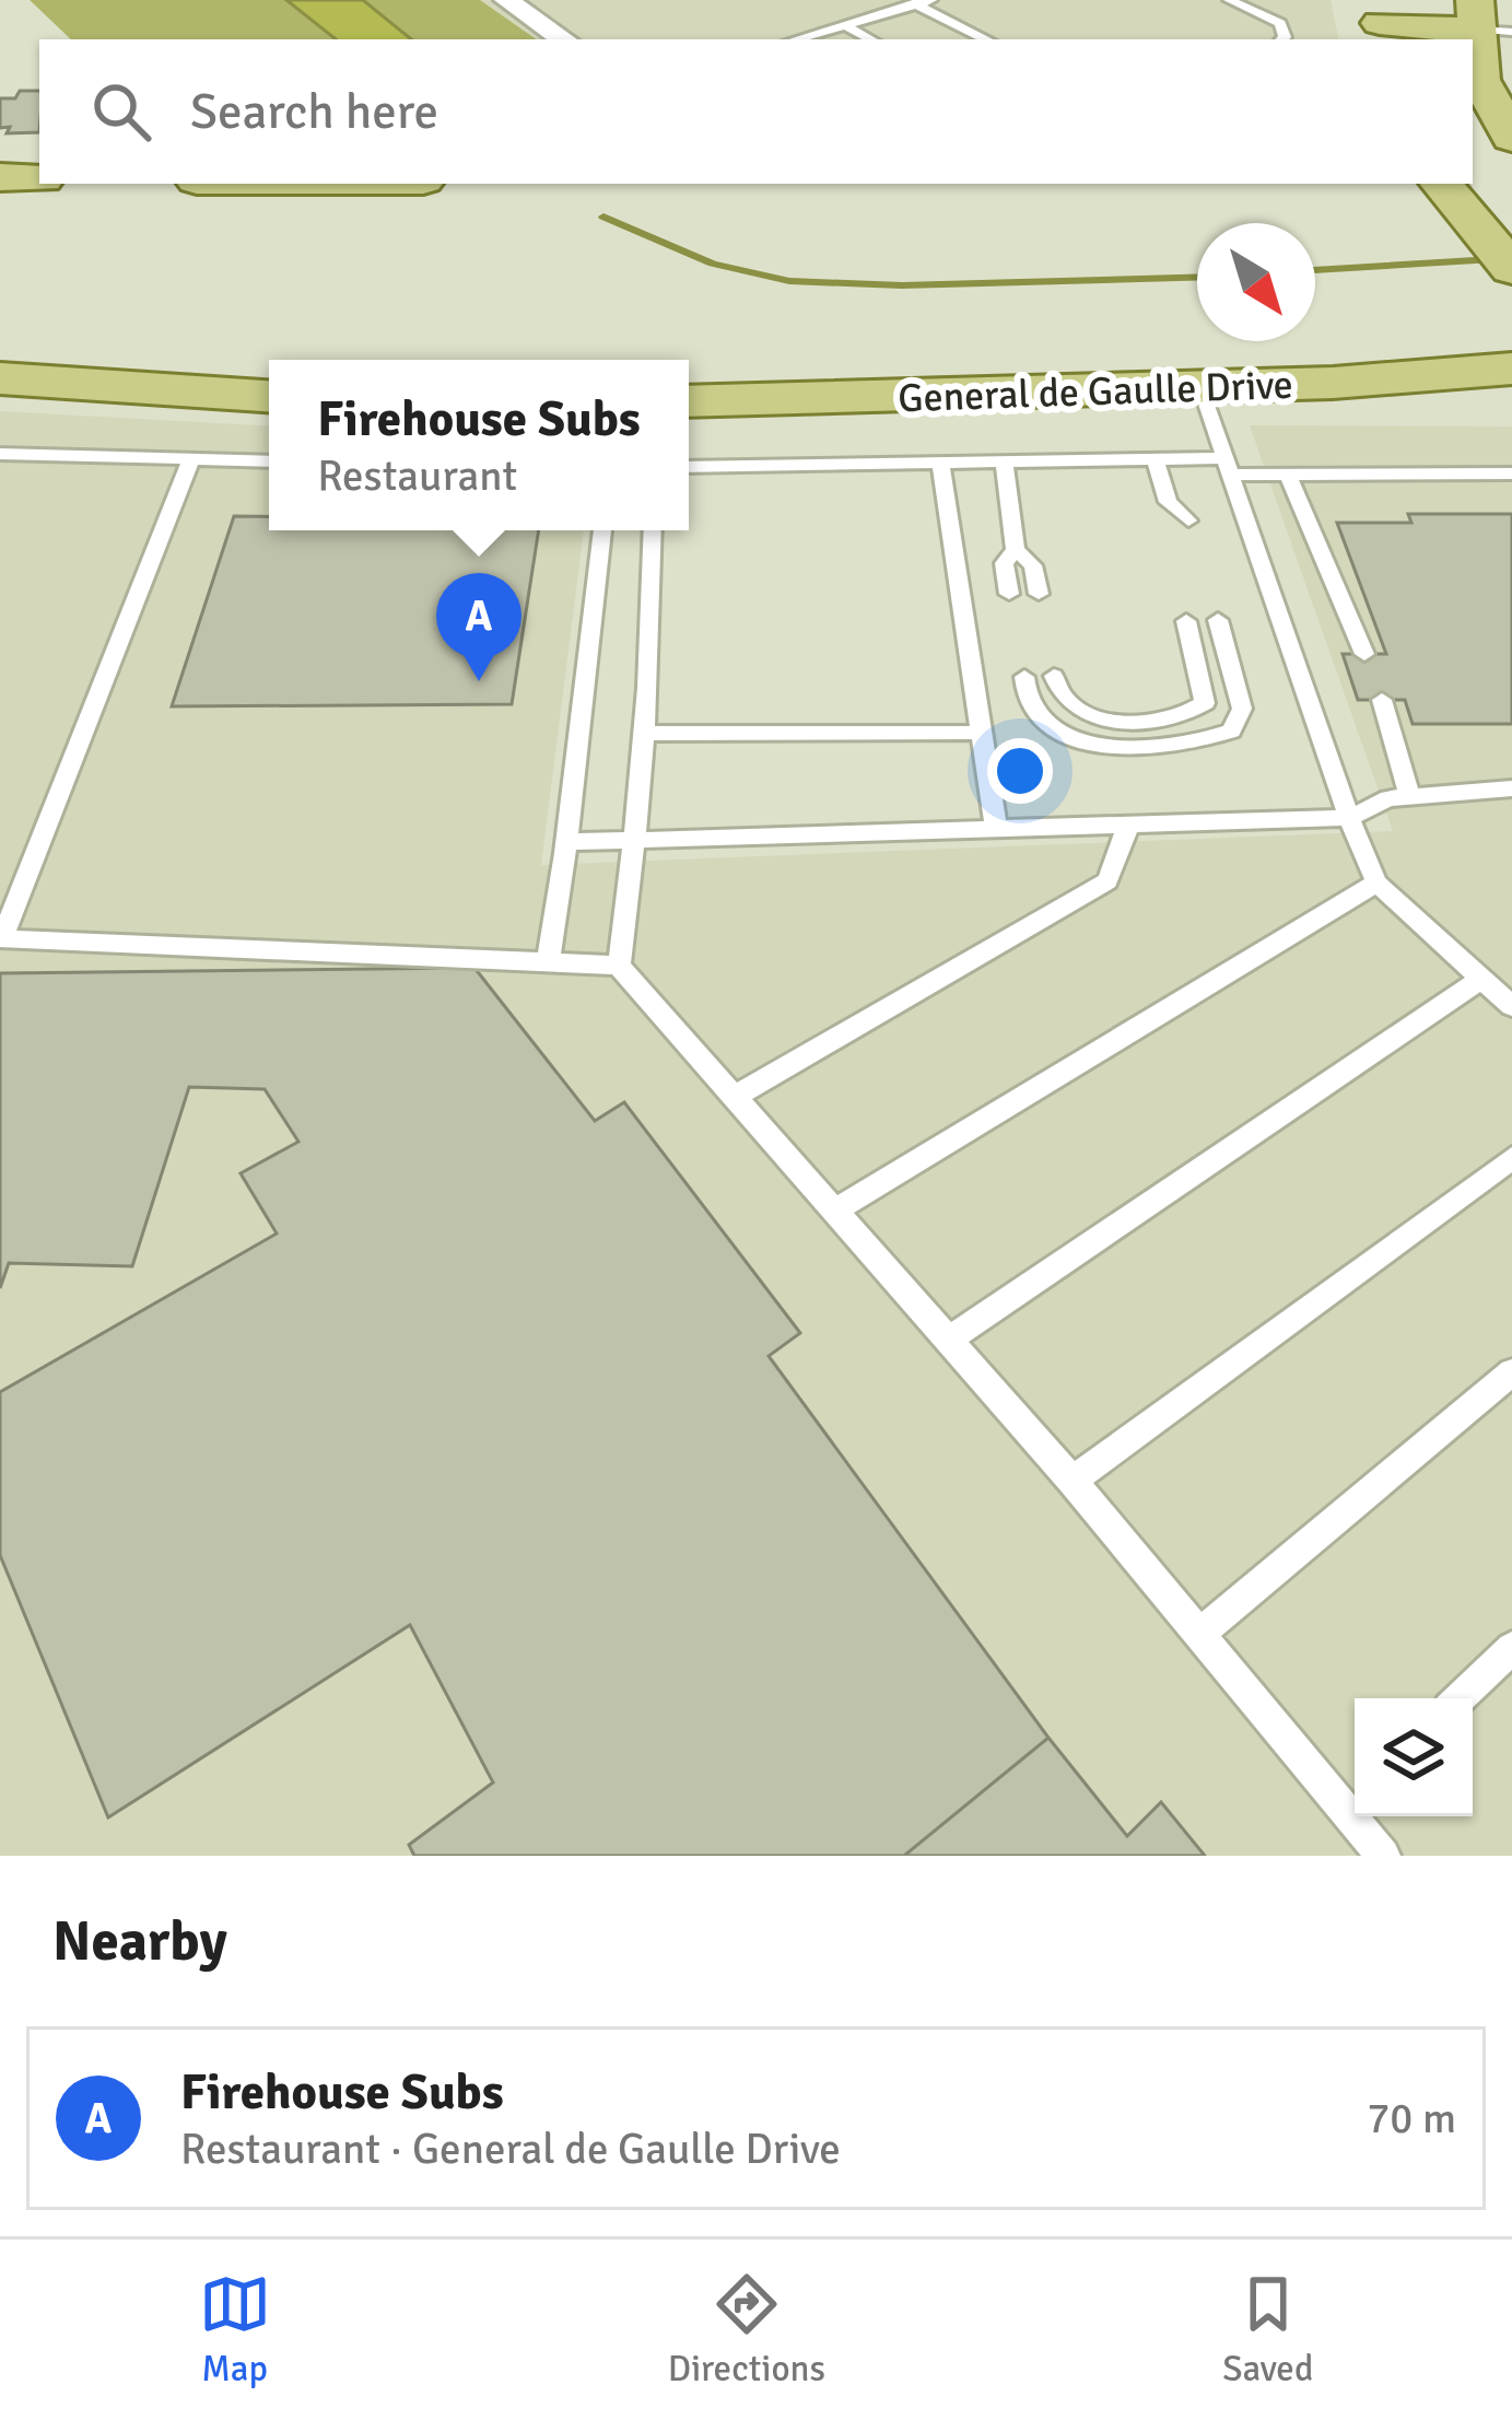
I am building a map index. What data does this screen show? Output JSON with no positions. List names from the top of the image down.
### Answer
{
  "streets": {
    "main road": ["General de Gaulle Drive"]
  },
  "north": "bottom right",
  "page": {
    "search": "Search here",
    "popup": ["Firehouse Subs", "Restaurant"],
    "pins": "A",
    "heading": "Nearby",
    "list": [
      {
        "mark": "A",
        "name": "Firehouse Subs",
        "note": "Restaurant · General de Gaulle Drive",
        "value": "70 m"
      }
    ],
    "nav": ["Map", "Directions", "Saved"]
  }
}
